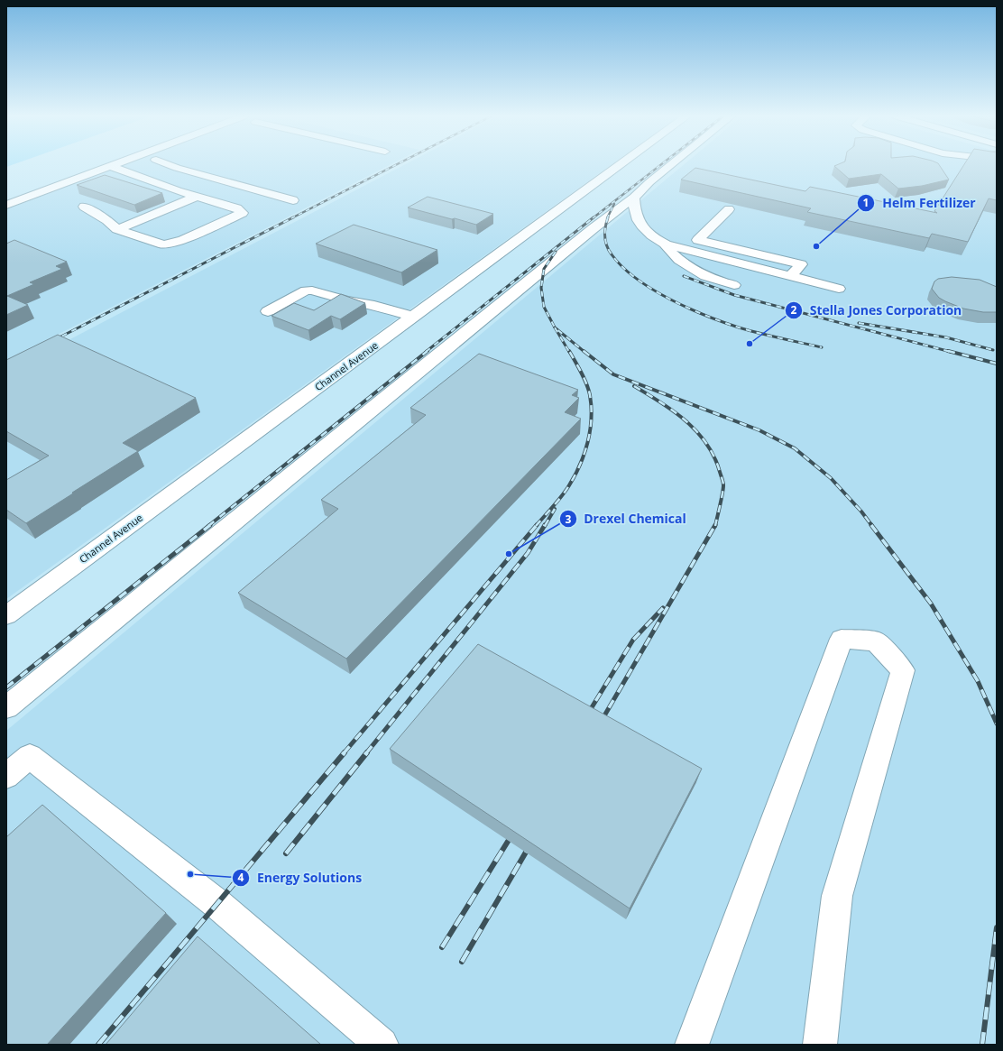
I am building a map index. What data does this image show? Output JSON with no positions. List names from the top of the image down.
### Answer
{
  "streets": {
    "street": ["Channel Avenue"]
  },
  "places": [
    "Helm Fertilizer",
    "Stella Jones Corporation",
    "Drexel Chemical",
    "Energy Solutions"
  ]
}
